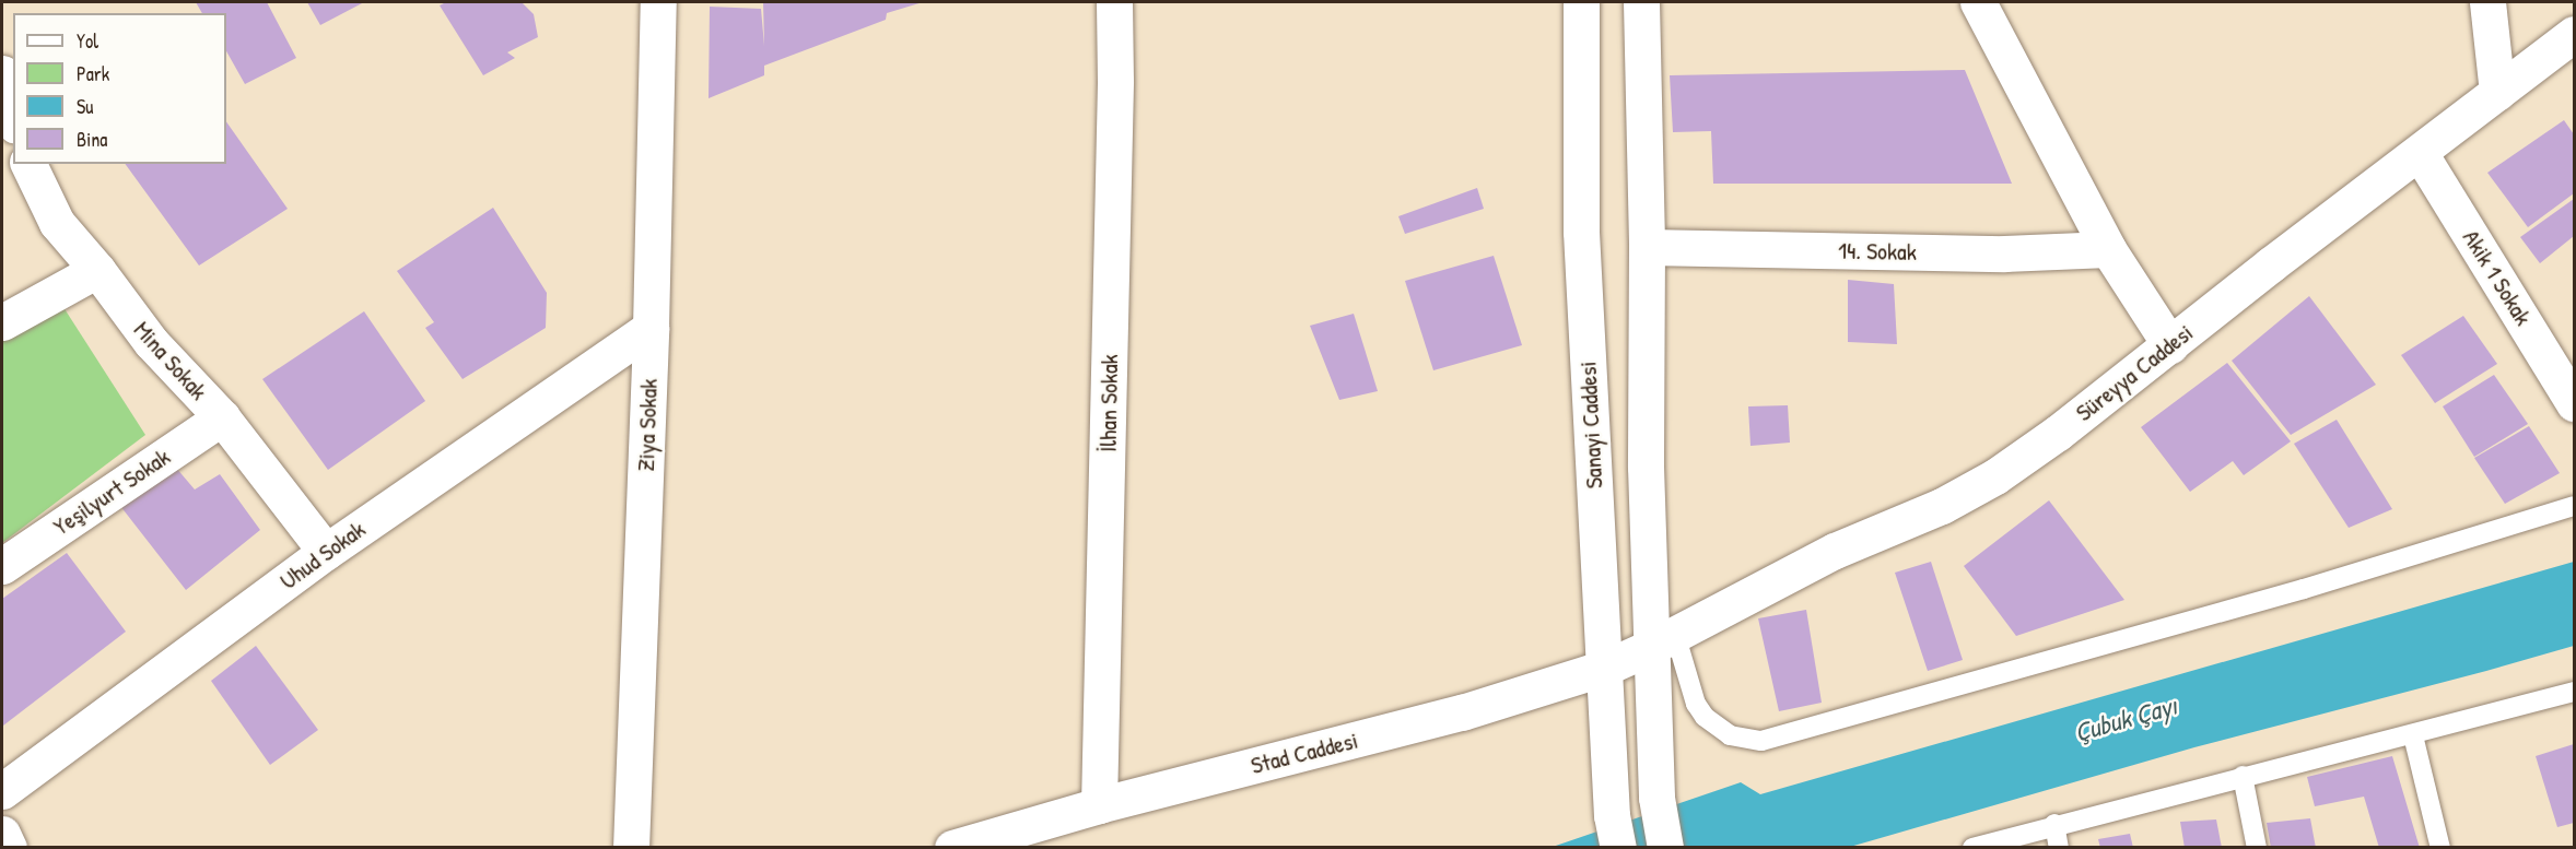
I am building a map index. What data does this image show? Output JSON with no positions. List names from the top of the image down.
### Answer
{
  "streets": {
    "street": [
      "14. Sokak",
      "Akik 1 Sokak",
      "Mina Sokak",
      "Süreyya Caddesi",
      "İlhan Sokak",
      "Ziya Sokak",
      "Sanayi Caddesi",
      "Yeşilyurt Sokak",
      "Uhud Sokak",
      "Stad Caddesi"
    ]
  },
  "crossings": [
    ["Akik 1 Sokak", "Süreyya Caddesi"],
    ["Mina Sokak", "Yeşilyurt Sokak"],
    ["Mina Sokak", "Uhud Sokak"],
    ["Süreyya Caddesi", "Stad Caddesi"],
    ["İlhan Sokak", "Stad Caddesi"],
    ["Ziya Sokak", "Uhud Sokak"],
    ["Sanayi Caddesi", "Stad Caddesi"]
  ],
  "water": ["Çubuk Çayı"],
  "legend": [
    "Yol",
    "Park",
    "Su",
    "Bina"
  ]
}
